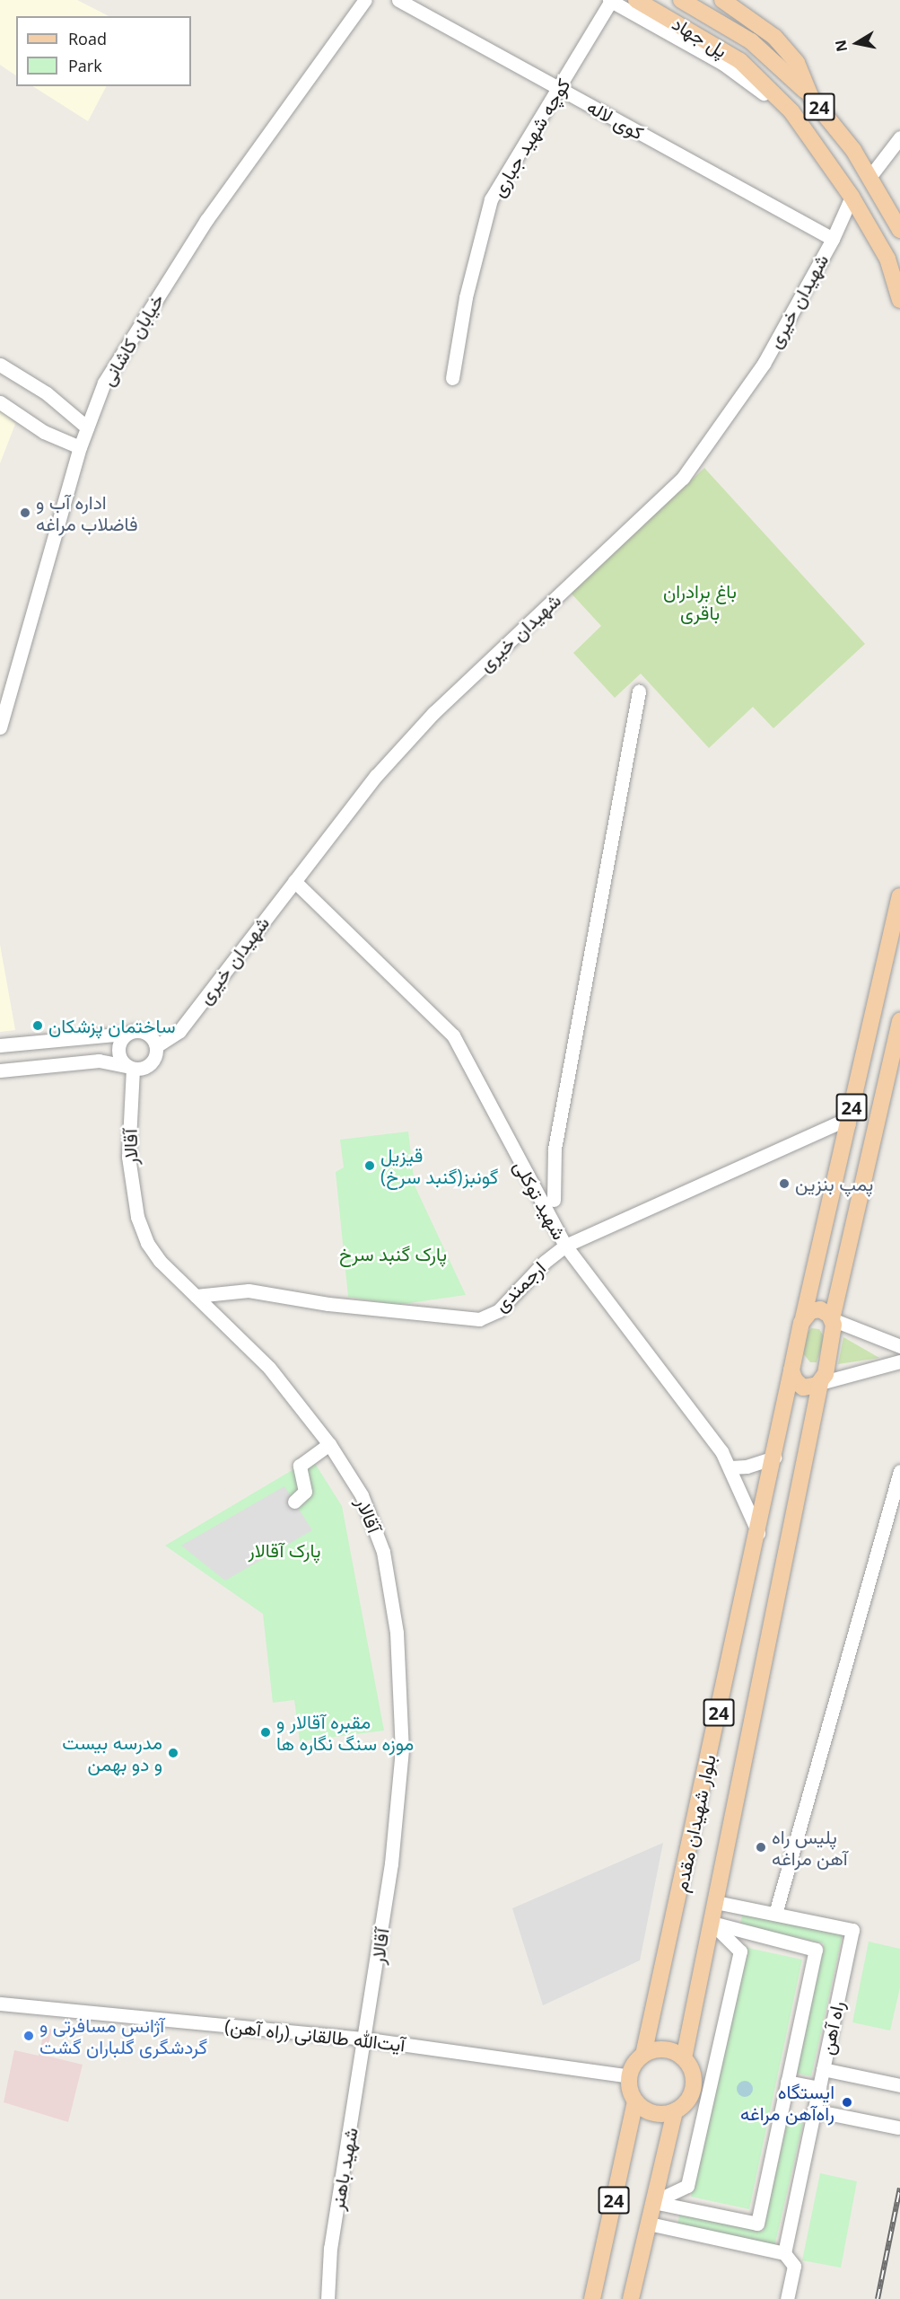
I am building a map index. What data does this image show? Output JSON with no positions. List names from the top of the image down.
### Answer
{
  "streets": {
    "main road": ["پل جهاد", "24", "بلوار شهیدان مقدم"],
    "street": [
      "کوی لاله",
      "کوچه شهید جباری",
      "شهیدان خیری",
      "خیابان کاشانی",
      "آقالار",
      "شهید توکلی",
      "ارجمندی",
      "راه آهن",
      "(راه آهن) آیت‌الله طالقانی",
      "شهید باهنر"
    ]
  },
  "crossings": [
    ["پل جهاد", "24"],
    ["24", "کوچه شهید جباری"],
    ["24", "شهیدان خیری"],
    ["24", "ارجمندی"],
    ["24", "بلوار شهیدان مقدم"],
    ["24", "راه آهن"],
    ["24", "(راه آهن) آیت‌الله طالقانی"],
    ["کوی لاله", "کوچه شهید جباری"],
    ["کوی لاله", "شهیدان خیری"],
    ["شهیدان خیری", "آقالار"],
    ["شهیدان خیری", "شهید توکلی"],
    ["آقالار", "ارجمندی"],
    ["آقالار", "(راه آهن) آیت‌الله طالقانی"],
    ["آقالار", "شهید باهنر"],
    ["شهید توکلی", "ارجمندی"],
    ["شهید توکلی", "بلوار شهیدان مقدم"],
    ["بلوار شهیدان مقدم", "راه آهن"],
    ["بلوار شهیدان مقدم", "(راه آهن) آیت‌الله طالقانی"],
    ["(راه آهن) آیت‌الله طالقانی", "شهید باهنر"]
  ],
  "parks": ["باغ برادران باقری", "پارک گنبد سرخ", "پارک آقالار"],
  "places": [
    "اداره آب و فاضلاب مراغه",
    "ساختمان پزشکان",
    "قیزیل گونبز(گنبد سرخ)",
    "پمپ بنزین",
    "مقبره آقالار و موزه سنگ نگاره ها",
    "مدرسه بیست و دو بهمن",
    "پلیس راه آهن مراغه",
    "آژانس مسافرتی و گردشگری گلباران گشت",
    "ایستگاه راه‌آهن مراغه"
  ],
  "legend": ["Road", "Park"],
  "north": "left"
}
